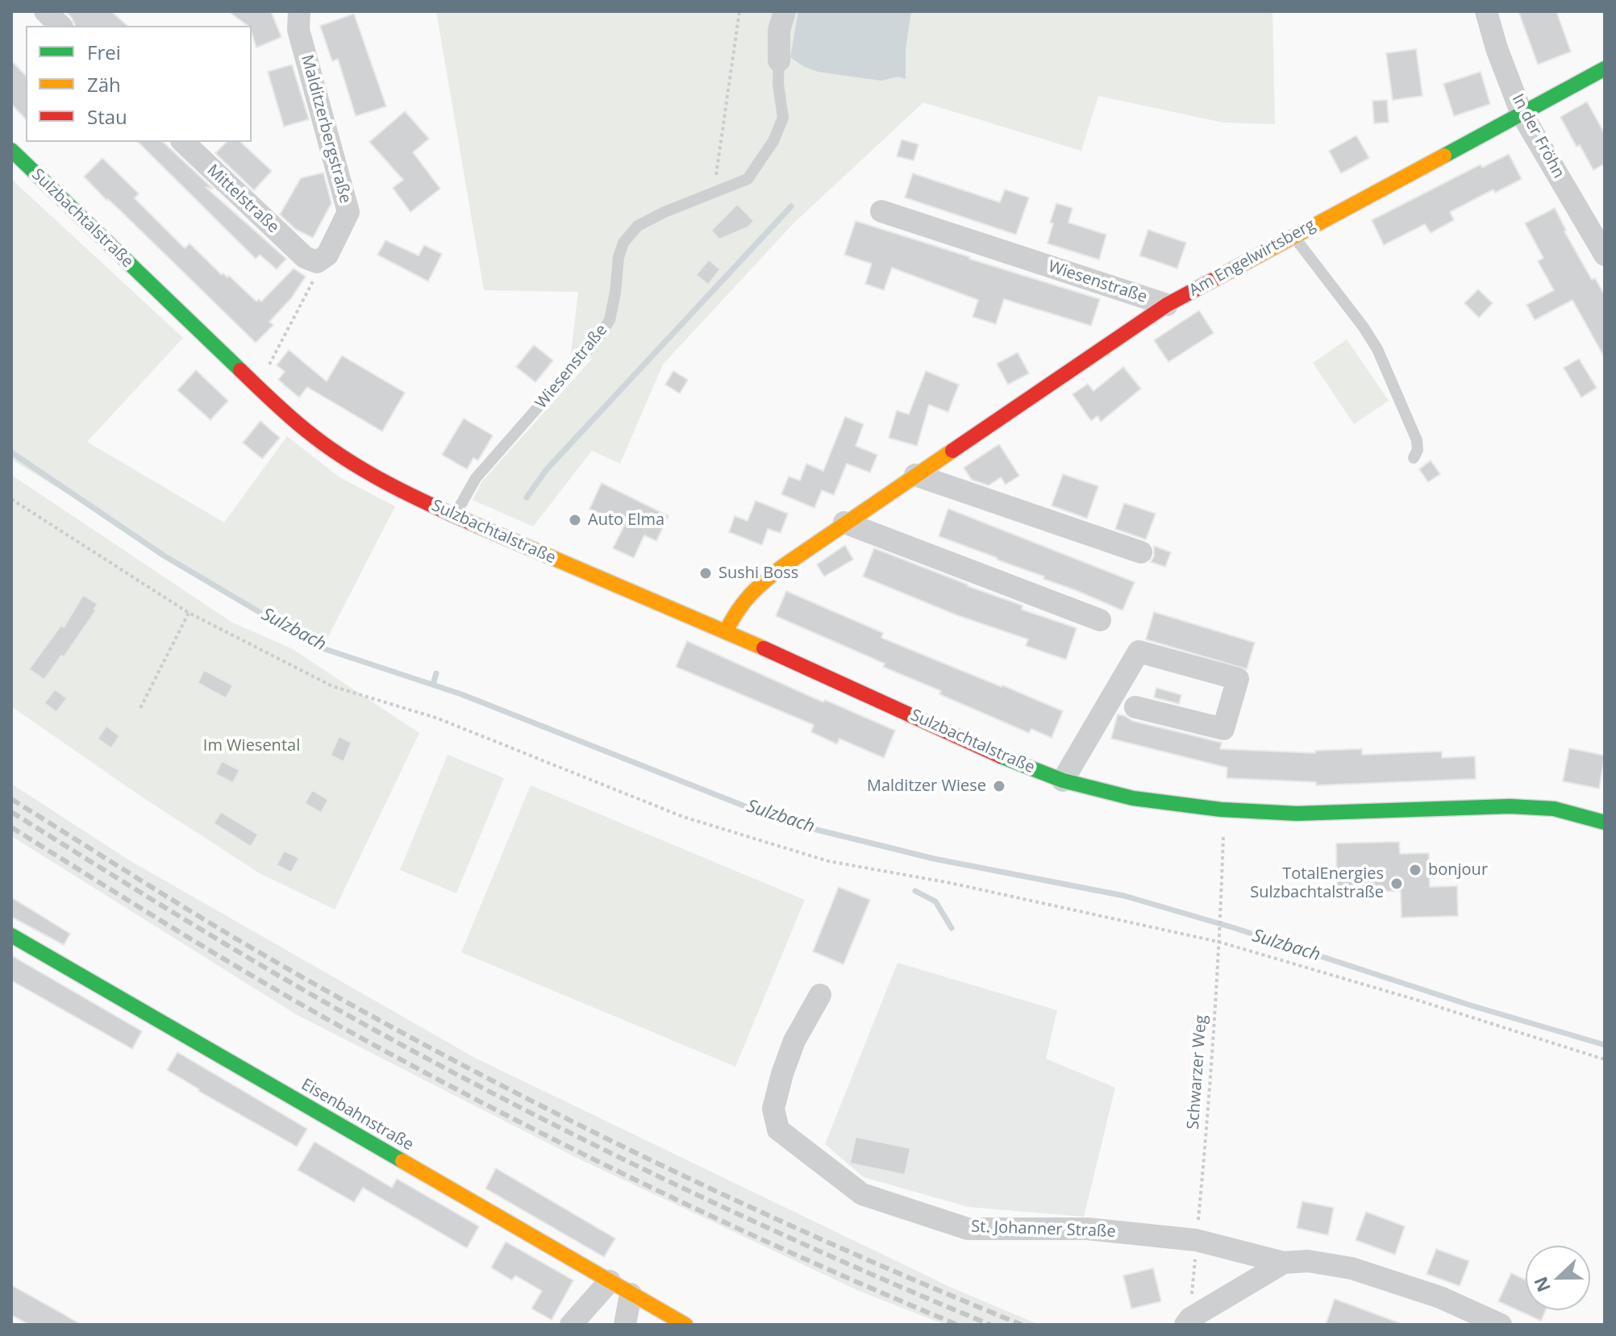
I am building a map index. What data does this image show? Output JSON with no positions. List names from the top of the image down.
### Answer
{
  "streets": {
    "street": [
      "Malditzerbergstraße",
      "In der Fröhn",
      "Mittelstraße",
      "Sulzbachtalstraße",
      "Am Engelwirtsberg",
      "Wiesenstraße",
      "Eisenbahnstraße",
      "St. Johanner Straße"
    ],
    "path": ["Schwarzer Weg"]
  },
  "crossings": [
    ["Malditzerbergstraße", "Mittelstraße"],
    ["In der Fröhn", "Am Engelwirtsberg"],
    ["Sulzbachtalstraße", "Am Engelwirtsberg"],
    ["Sulzbachtalstraße", "Wiesenstraße"],
    ["Am Engelwirtsberg", "Wiesenstraße"],
    ["Schwarzer Weg", "St. Johanner Straße"]
  ],
  "water": ["Sulzbach"],
  "parks": ["Im Wiesental"],
  "places": [
    "Auto Elma",
    "Sushi Boss",
    "Malditzer Wiese",
    "bonjour",
    "TotalEnergies Sulzbachtalstraße"
  ],
  "legend": ["Frei", "Zäh", "Stau"],
  "north": "left"
}
